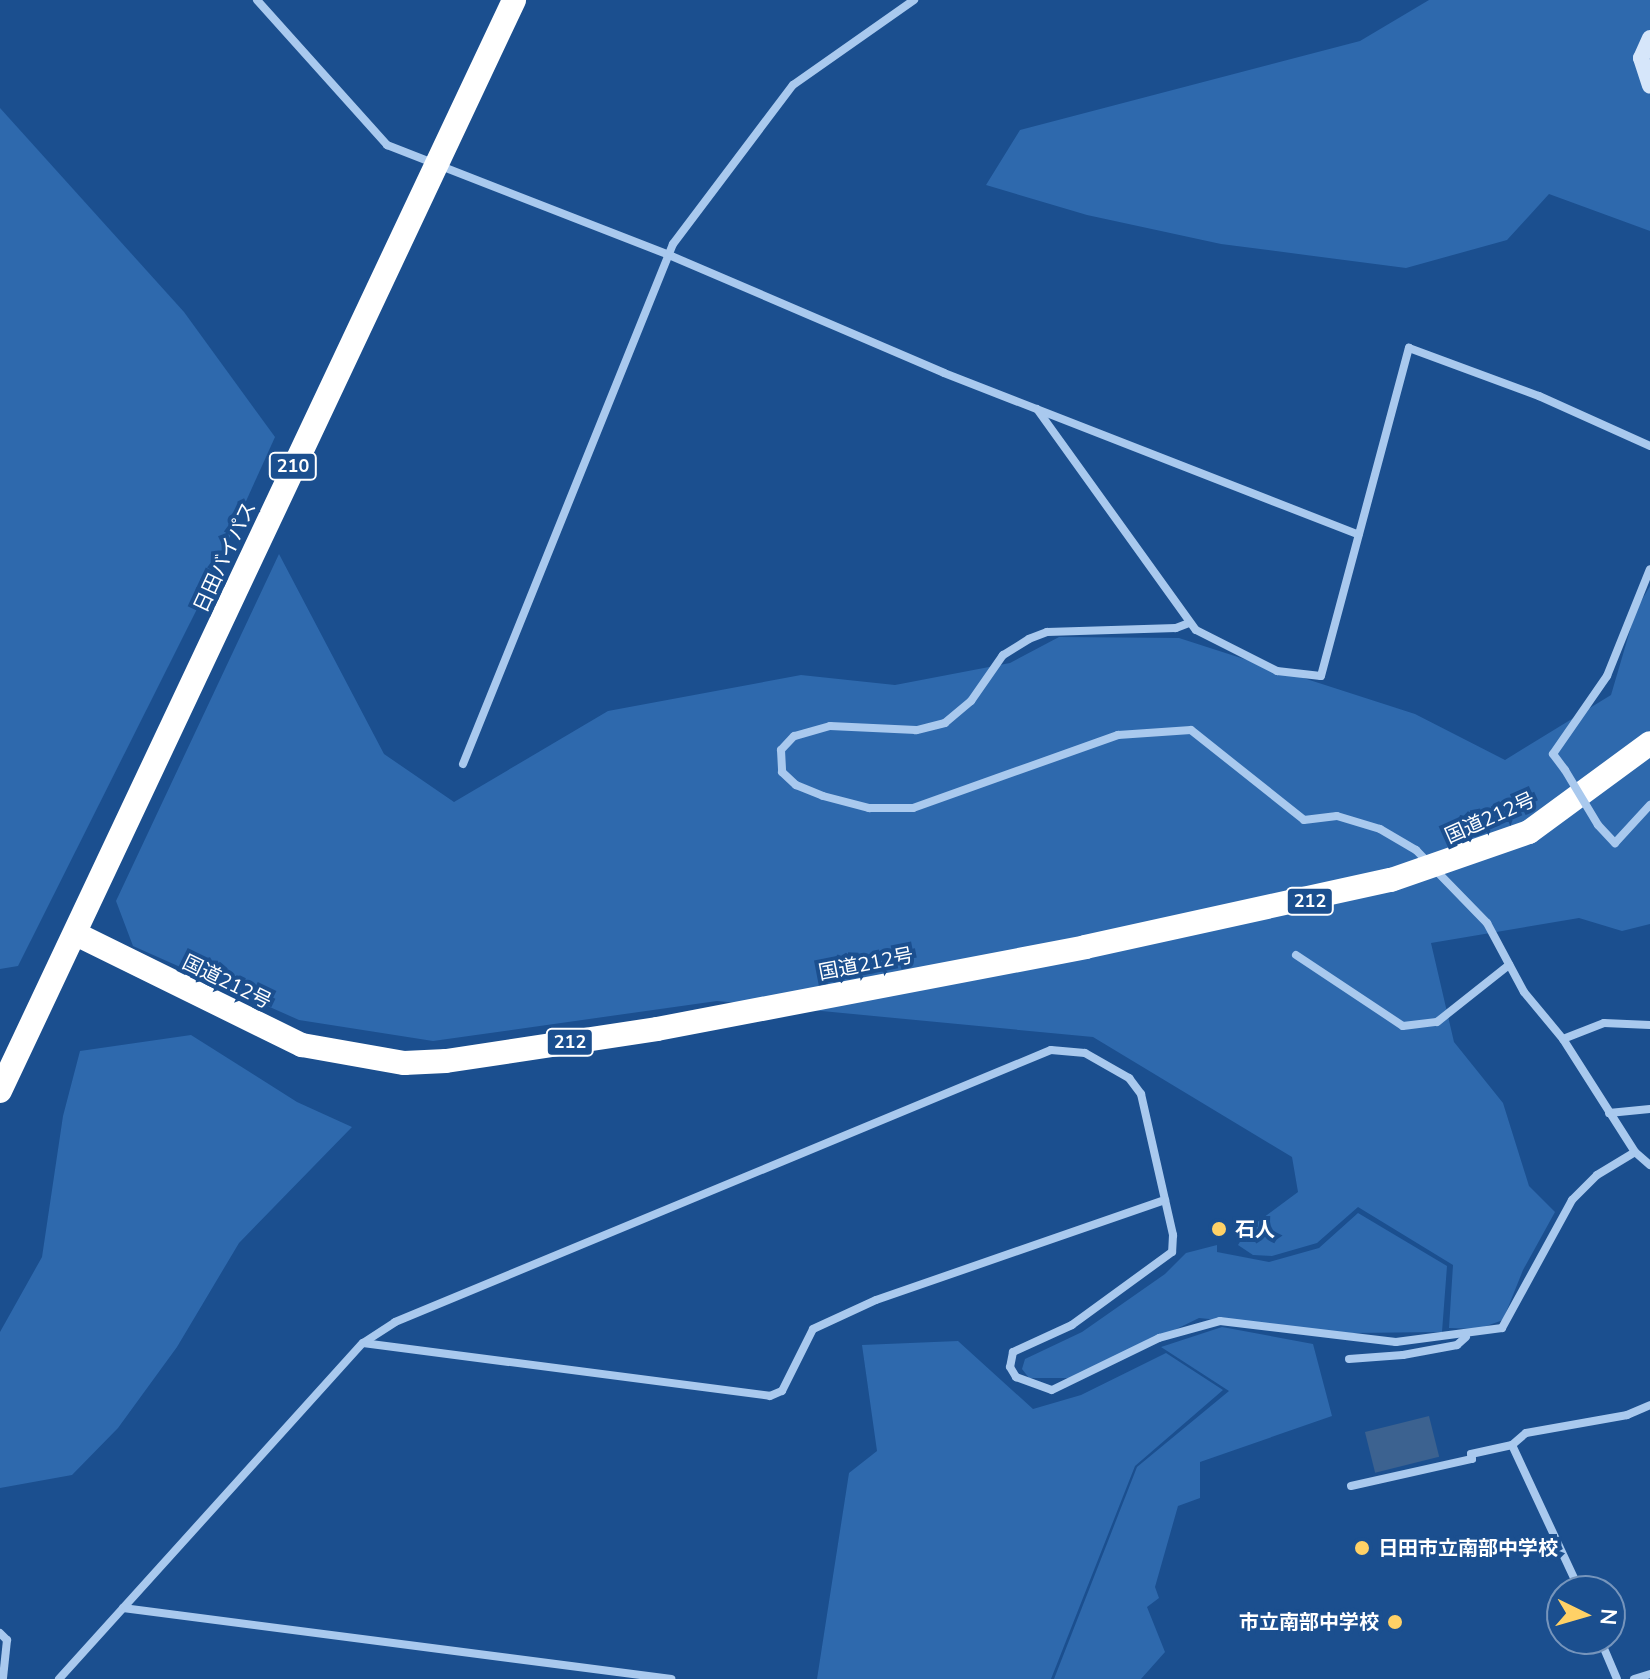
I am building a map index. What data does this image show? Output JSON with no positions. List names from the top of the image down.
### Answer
{
  "streets": {
    "highway": [
      "210",
      "日田バイパス",
      "国道212号",
      "212"
    ]
  },
  "crossings": [
    ["日田バイパス", "国道212号"]
  ],
  "places": ["石人", "日田市立南部中学校", "市立南部中学校"],
  "north": "right"
}
